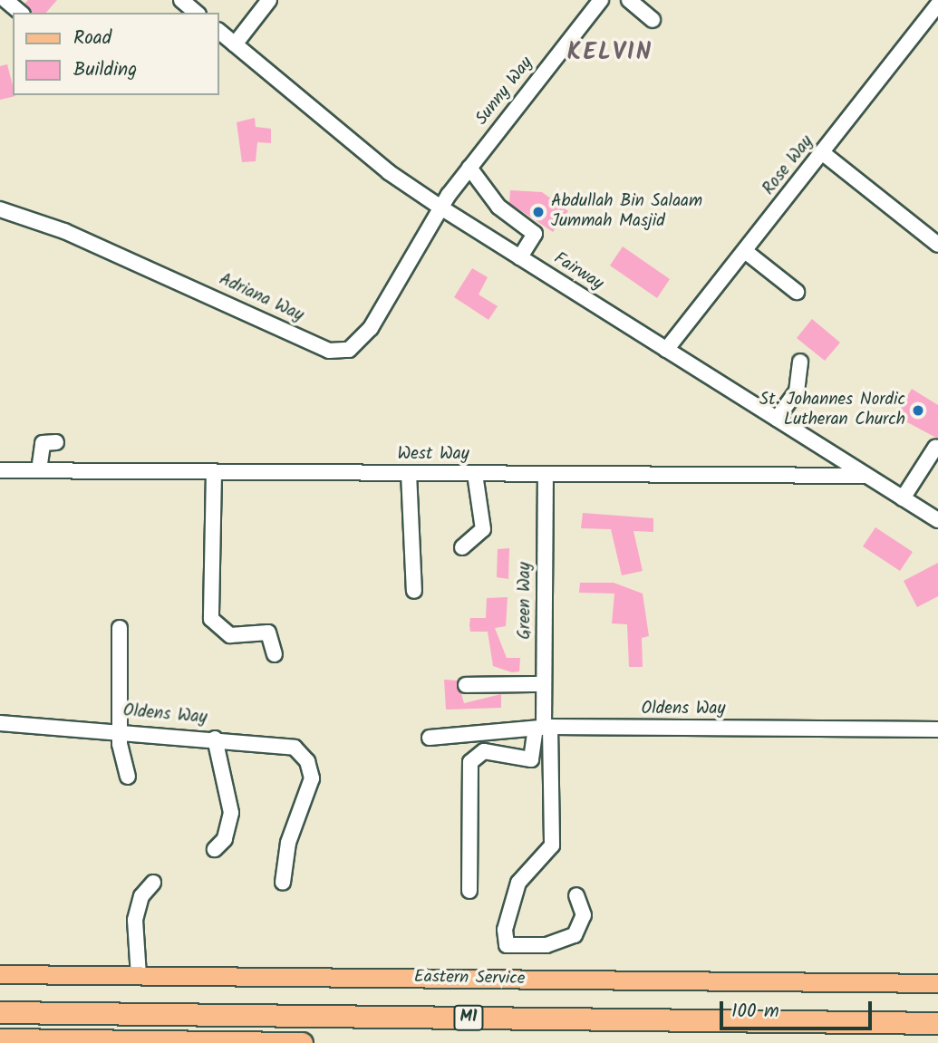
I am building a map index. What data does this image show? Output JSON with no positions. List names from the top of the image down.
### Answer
{
  "streets": {
    "highway": ["M1"],
    "main road": ["Eastern Service"],
    "street": [
      "Sunny Way",
      "Rose Way",
      "Fairway",
      "Adriana Way",
      "West Way",
      "Green Way",
      "Oldens Way"
    ]
  },
  "crossings": [
    ["Sunny Way", "Fairway"],
    ["Sunny Way", "Adriana Way"],
    ["Rose Way", "Fairway"],
    ["Fairway", "Adriana Way"],
    ["Fairway", "West Way"],
    ["West Way", "Green Way"],
    ["Green Way", "Oldens Way"]
  ],
  "districts": ["KELVIN"],
  "places": ["Abdullah Bin Salaam Jummah Masjid", "St. Johannes Nordic Lutheran Church"],
  "legend": ["Road", "Building"],
  "scale_bar": "100 m"
}
